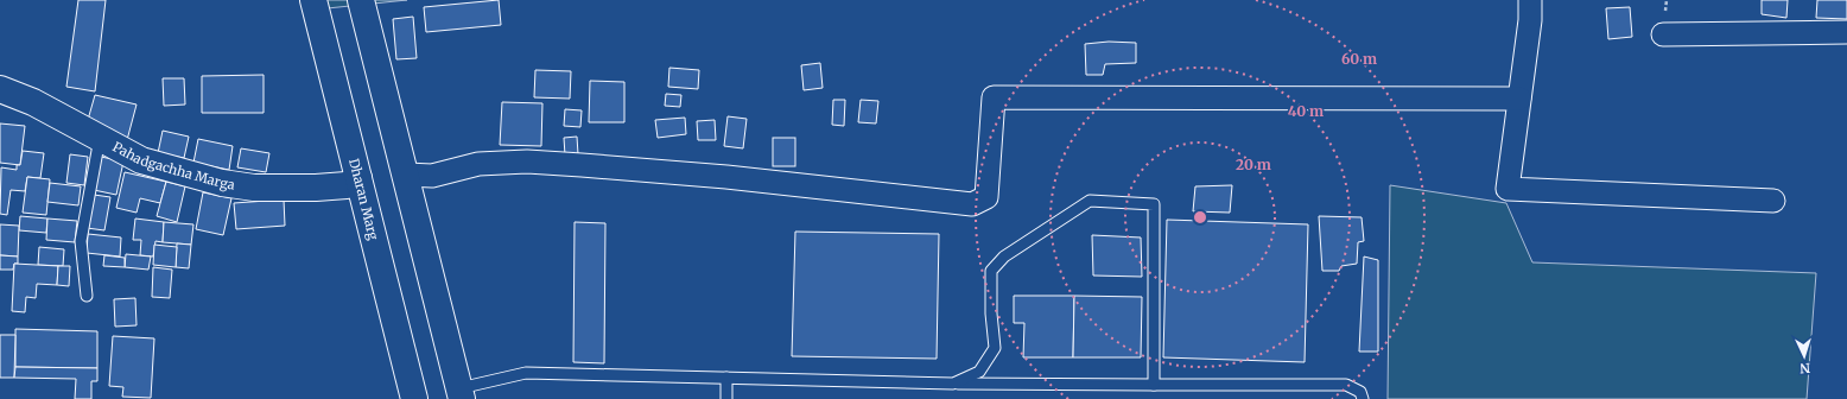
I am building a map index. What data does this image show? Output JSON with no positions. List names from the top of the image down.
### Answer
{
  "streets": {
    "main road": ["Pahadgachha Marga", "Dharan Marg"]
  },
  "crossings": [
    ["Pahadgachha Marga", "Dharan Marg"]
  ],
  "north": "bottom",
  "rings": ["60 m", "40 m", "20 m"]
}
